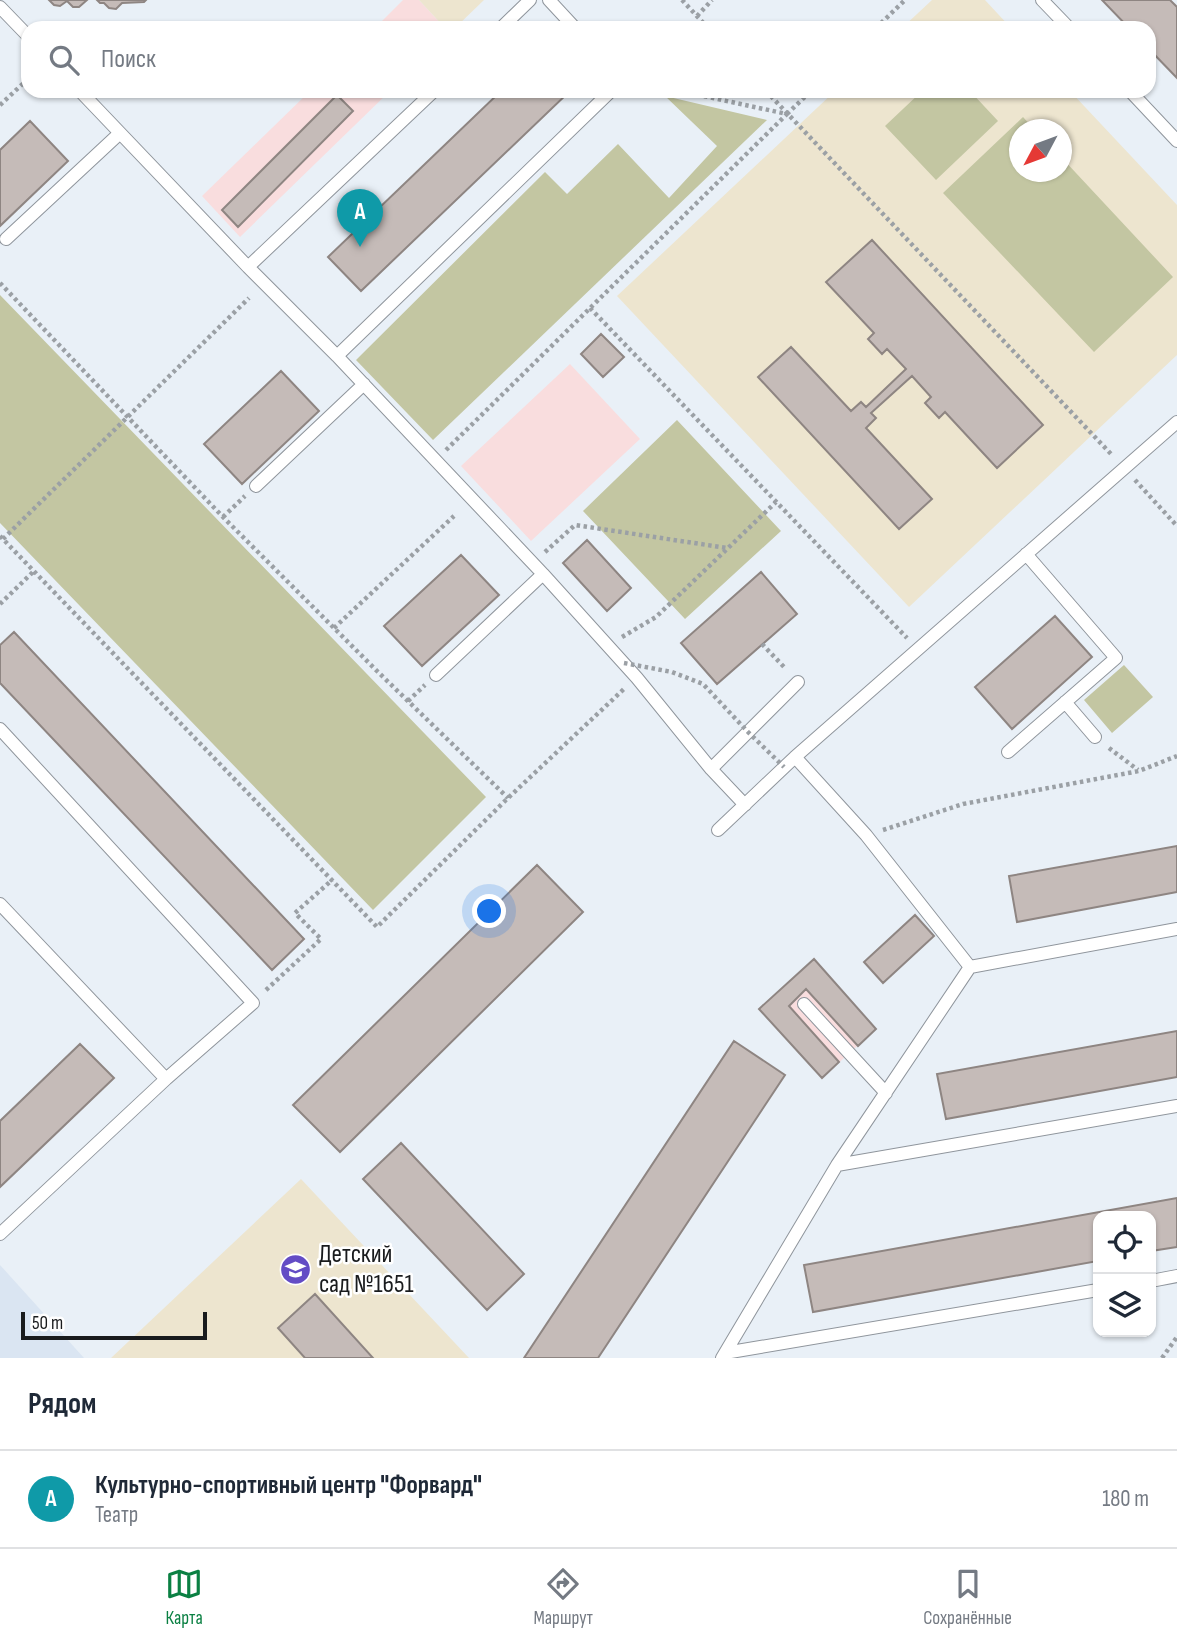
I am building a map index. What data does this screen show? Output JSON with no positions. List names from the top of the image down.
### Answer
{
  "places": {
    "school or university": ["Детский сад №1651"]
  },
  "scale_bar": "50 m",
  "north": "bottom left",
  "page": {
    "search": "Поиск",
    "pins": "A",
    "scale": "50 m",
    "heading": "Рядом",
    "list": [
      {
        "mark": "A",
        "name": "Культурно-спортивный центр \"Форвард\"",
        "note": "Театр",
        "value": "180 m"
      }
    ],
    "nav": ["Карта", "Маршрут", "Сохранённые"]
  }
}
